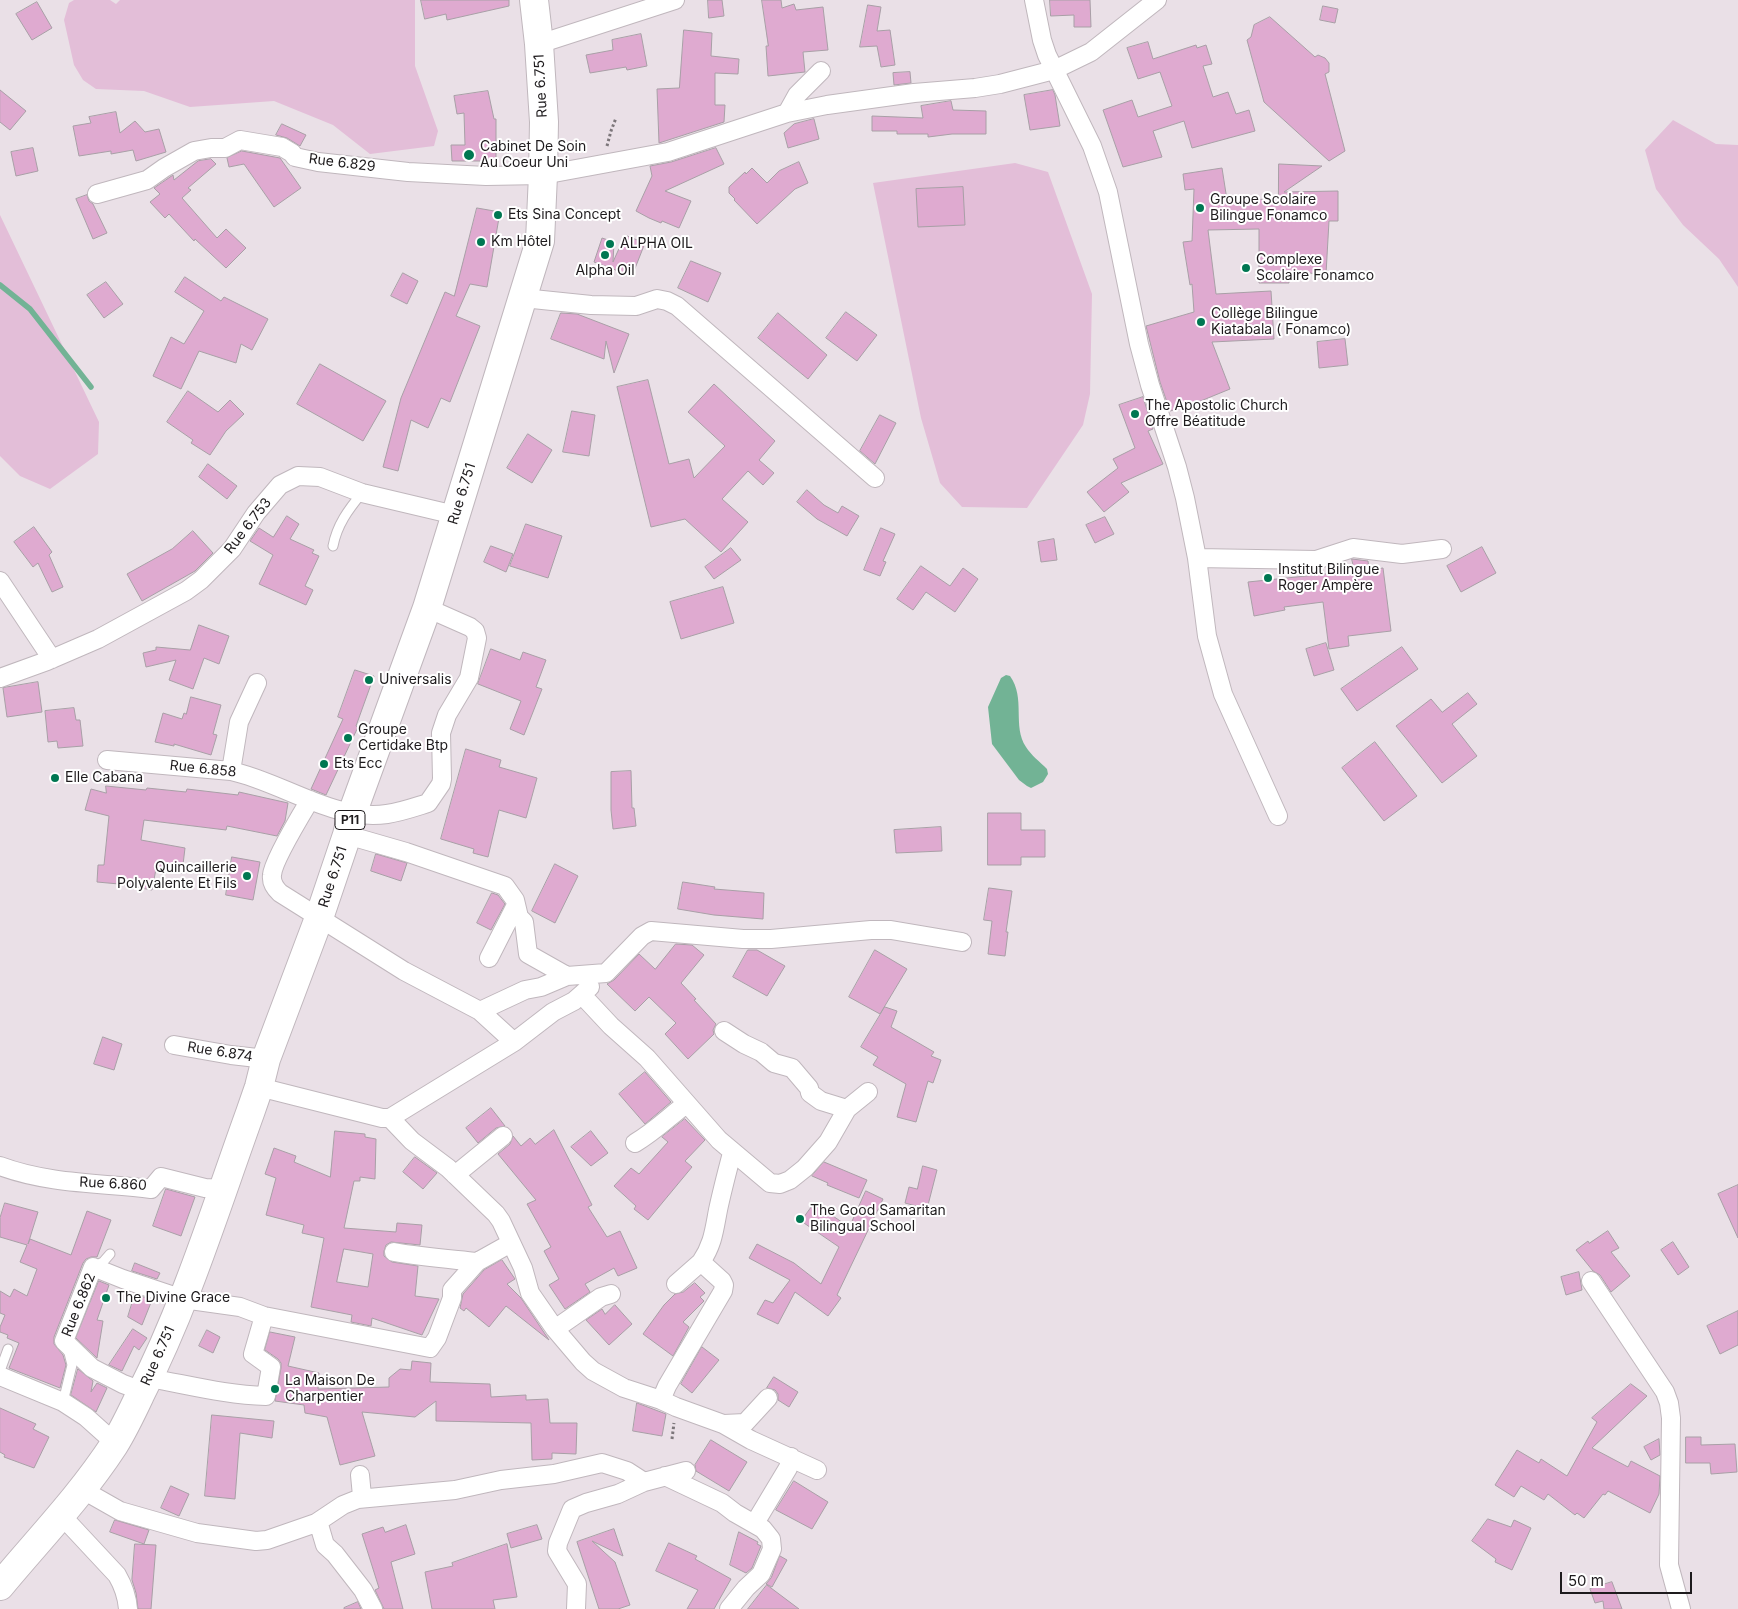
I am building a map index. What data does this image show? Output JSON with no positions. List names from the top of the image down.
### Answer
{
  "streets": {
    "main road": ["Rue 6.751", "P11"],
    "street": [
      "Rue 6.829",
      "Rue 6.753",
      "Rue 6.858",
      "Rue 6.874",
      "Rue 6.860",
      "Rue 6.862"
    ]
  },
  "crossings": [
    ["Rue 6.751", "Rue 6.829"],
    ["Rue 6.751", "Rue 6.753"],
    ["Rue 6.751", "Rue 6.858"],
    ["Rue 6.751", "Rue 6.874"],
    ["Rue 6.751", "Rue 6.860"],
    ["Rue 6.751", "Rue 6.862"]
  ],
  "places": [
    "Cabinet De Soin Au Coeur Uni",
    "Groupe Scolaire Bilingue Fonamco",
    "Ets Sina Concept",
    "Km Hôtel",
    "ALPHA OIL",
    "Alpha Oil",
    "Complexe Scolaire Fonamco",
    "Collège Bilingue Kiatabala ( Fonamco)",
    "The Apostolic Church Offre Béatitude",
    "Institut Bilingue Roger Ampère",
    "Universalis",
    "Groupe Certidake Btp",
    "Ets Ecc",
    "Elle Cabana",
    "Quincaillerie Polyvalente Et Fils",
    "The Good Samaritan Bilingual School",
    "The Divine Grace",
    "La Maison De Charpentier"
  ],
  "scale_bar": "50 m"
}
